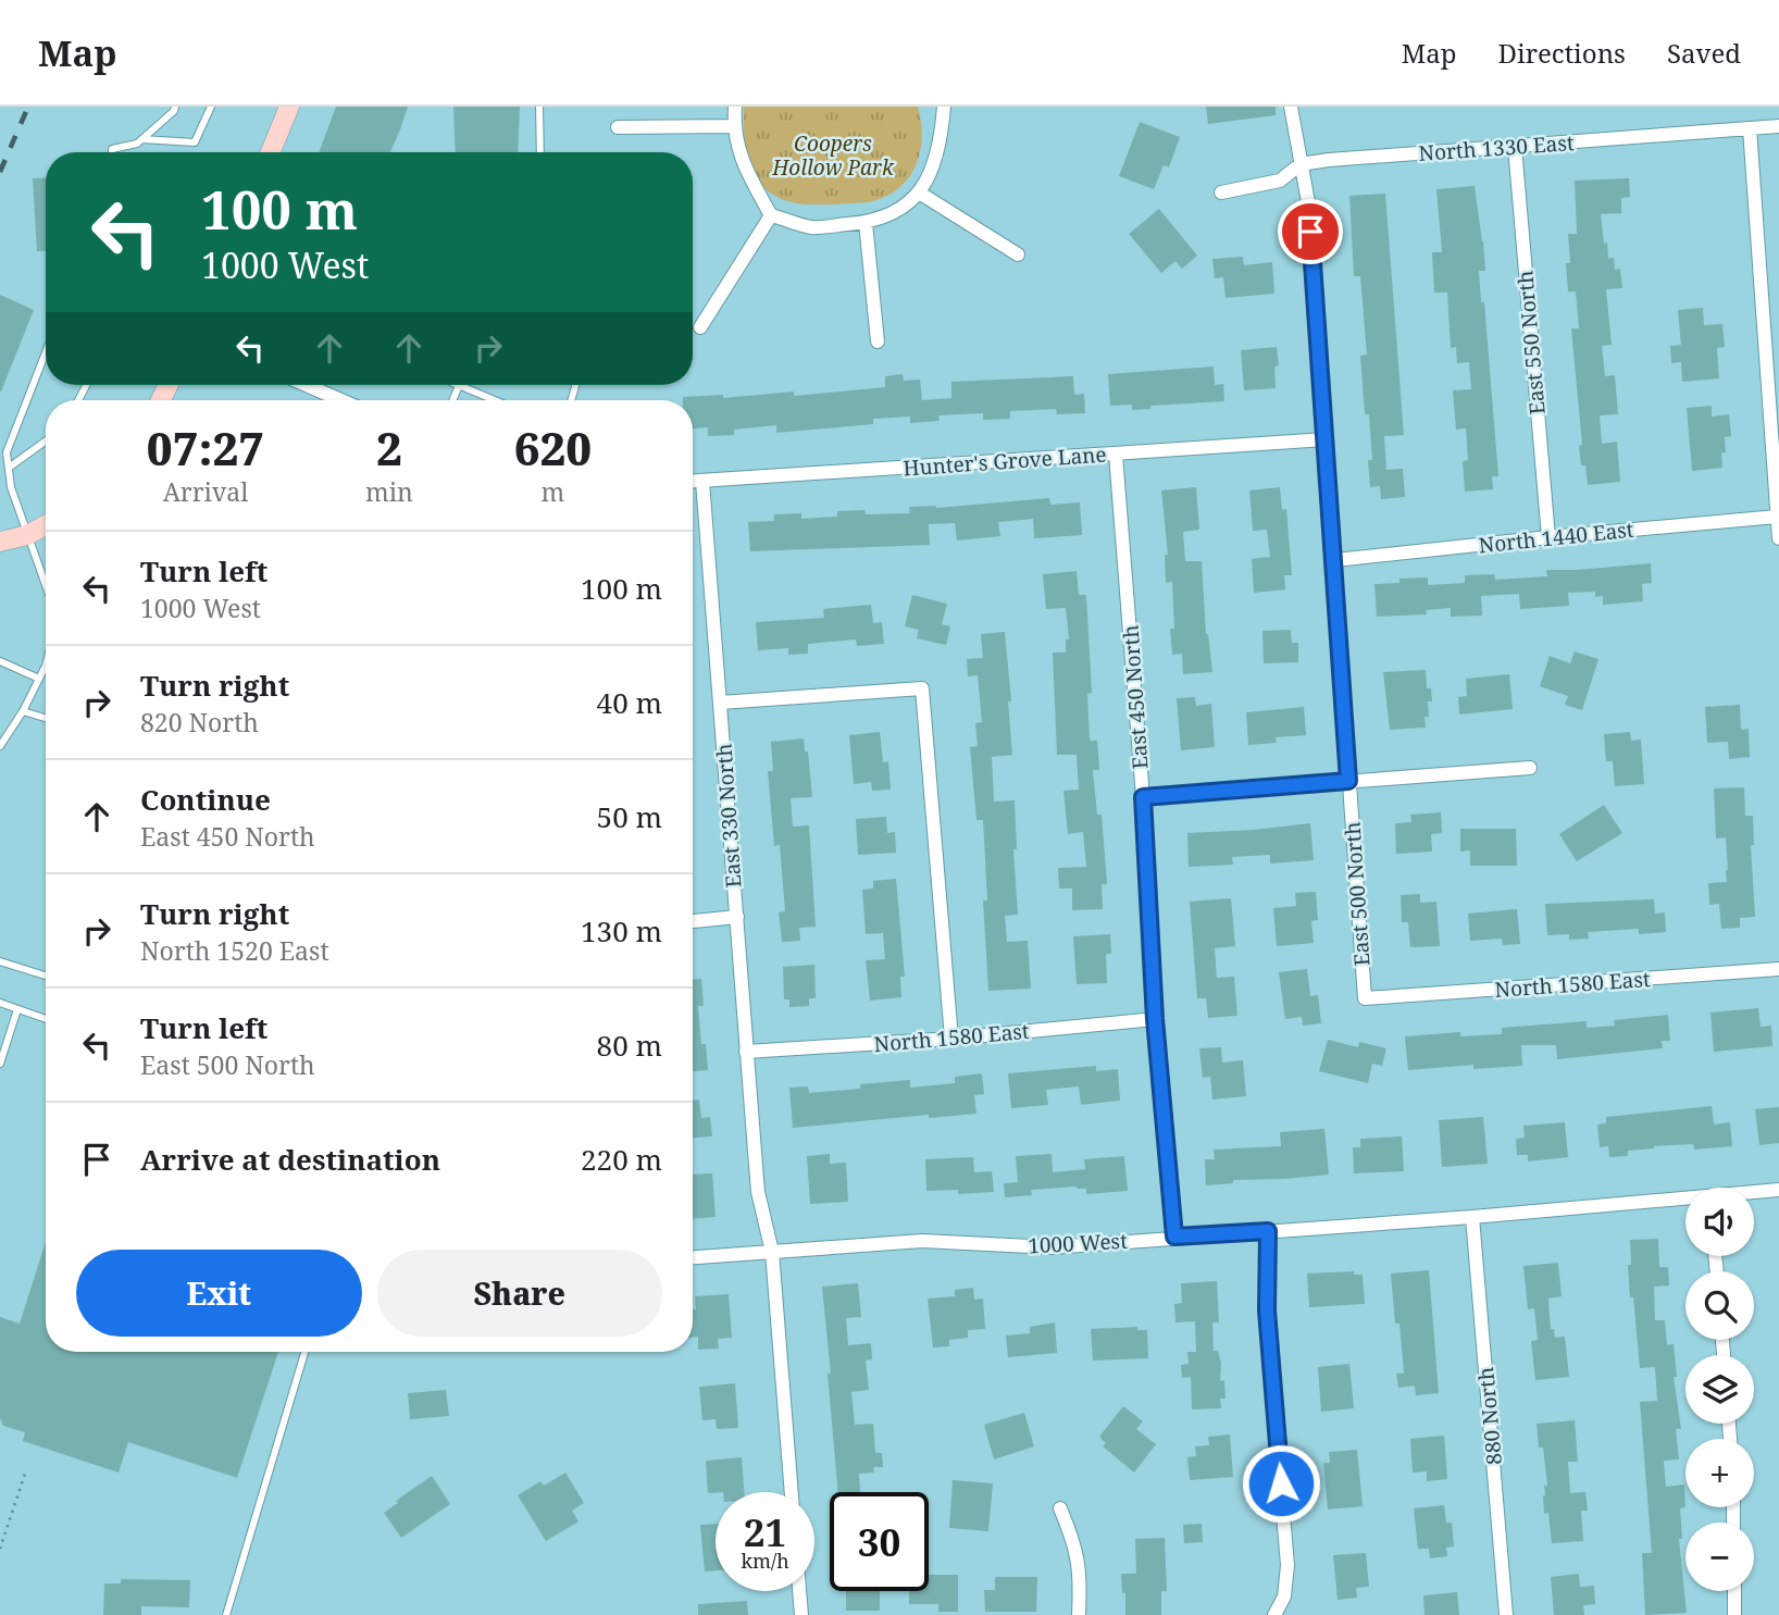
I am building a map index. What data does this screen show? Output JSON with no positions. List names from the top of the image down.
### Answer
{
  "streets": {
    "street": [
      "North 1330 East",
      "East 550 North",
      "Hunter's Grove Lane",
      "North 1440 East",
      "East 450 North",
      "East 330 North",
      "East 500 North",
      "North 1580 East",
      "1000 West",
      "880 North"
    ]
  },
  "crossings": [
    ["North 1330 East", "East 550 North"],
    ["North 1330 East", "East 500 North"],
    ["East 550 North", "North 1440 East"],
    ["Hunter's Grove Lane", "East 450 North"],
    ["Hunter's Grove Lane", "East 330 North"],
    ["Hunter's Grove Lane", "East 500 North"],
    ["North 1440 East", "East 500 North"],
    ["East 450 North", "North 1580 East"],
    ["East 450 North", "1000 West"],
    ["East 330 North", "North 1580 East"],
    ["East 330 North", "1000 West"],
    ["East 500 North", "North 1580 East"],
    ["1000 West", "880 North"]
  ],
  "parks": ["Coopers Hollow Park"],
  "page": {
    "header": "Map",
    "nav": ["Map", "Directions", "Saved"],
    "turn": ["100 m", "1000 West"],
    "eta": [
      "07:27",
      "Arrival",
      "2",
      "min",
      "620",
      "m"
    ],
    "list": [
      {
        "name": "Turn left",
        "note": "1000 West",
        "value": "100 m"
      },
      {
        "name": "Turn right",
        "note": "820 North",
        "value": "40 m"
      },
      {
        "name": "Continue",
        "note": "East 450 North",
        "value": "50 m"
      },
      {
        "name": "Turn right",
        "note": "North 1520 East",
        "value": "130 m"
      },
      {
        "name": "Turn left",
        "note": "East 500 North",
        "value": "80 m"
      },
      {
        "name": "Arrive at destination",
        "value": "220 m"
      }
    ],
    "map_buttons": ["+", "−"],
    "buttons": ["Exit", "Share"],
    "speed": "21 km/h",
    "limit": "30"
  }
}
